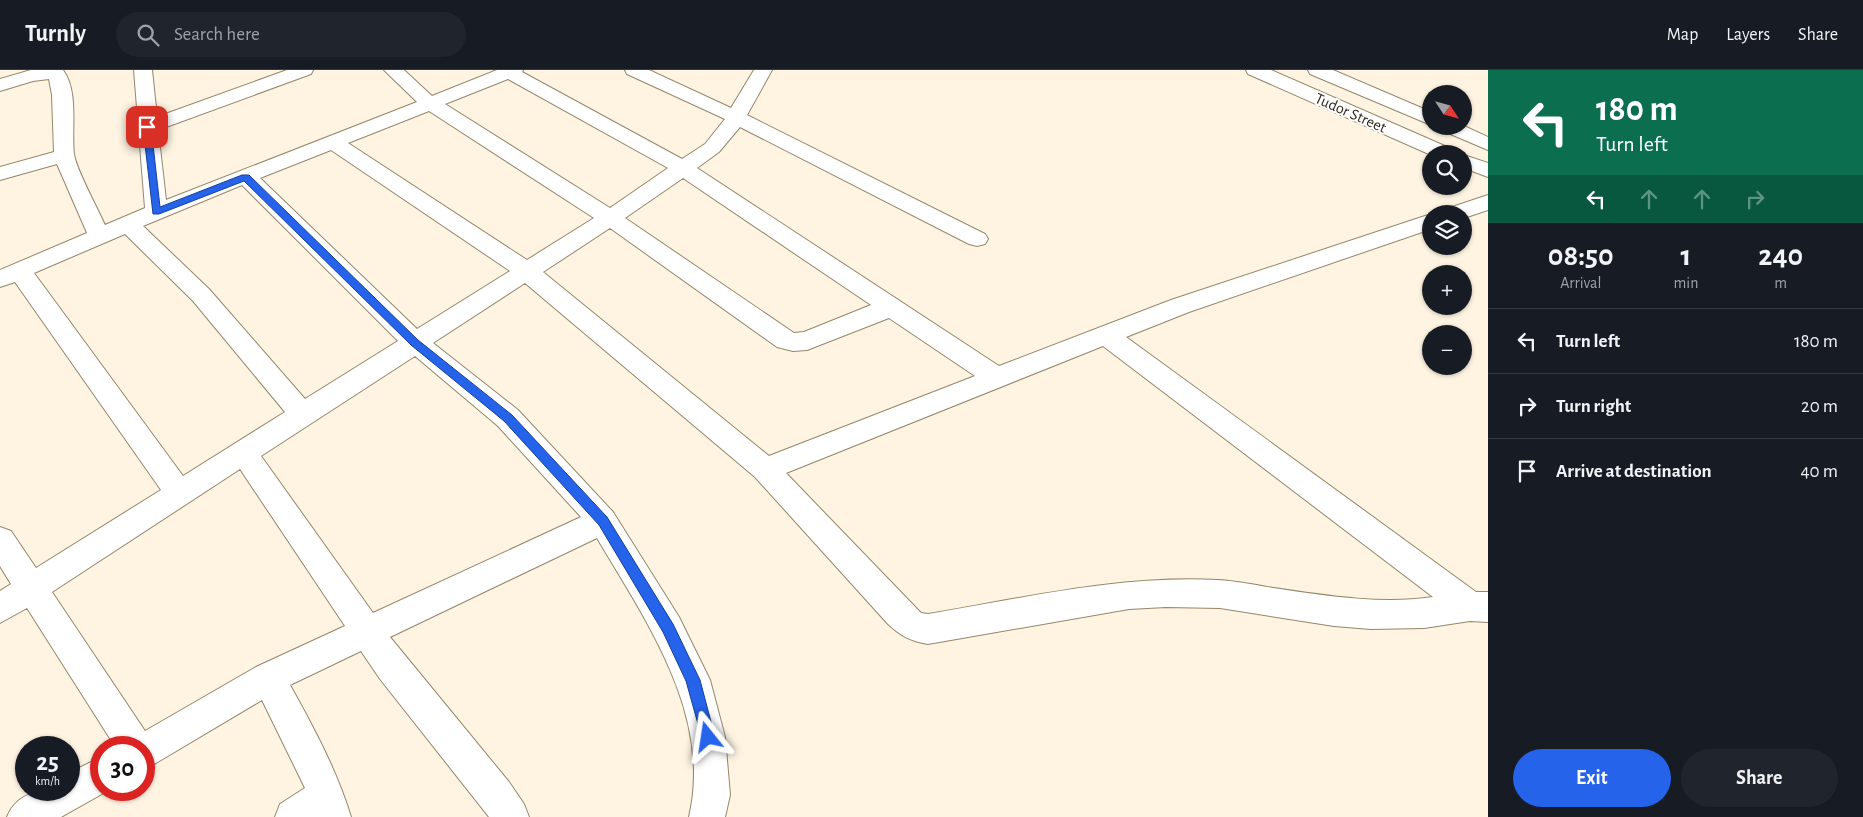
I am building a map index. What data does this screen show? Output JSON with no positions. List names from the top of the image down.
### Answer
{
  "streets": {
    "street": ["Tudor Street"]
  },
  "north": "bottom right",
  "page": {
    "header": "Turnly",
    "search": "Search here",
    "nav": ["Map", "Layers", "Share"],
    "turn": ["180 m", "Turn left"],
    "map_buttons": ["+", "−"],
    "eta": [
      "08:50",
      "Arrival",
      "1",
      "min",
      "240",
      "m"
    ],
    "list": [
      {
        "name": "Turn left",
        "value": "180 m"
      },
      {
        "name": "Turn right",
        "value": "20 m"
      },
      {
        "name": "Arrive at destination",
        "value": "40 m"
      }
    ],
    "speed": "25 km/h",
    "limit": "30",
    "buttons": ["Exit", "Share"]
  }
}
